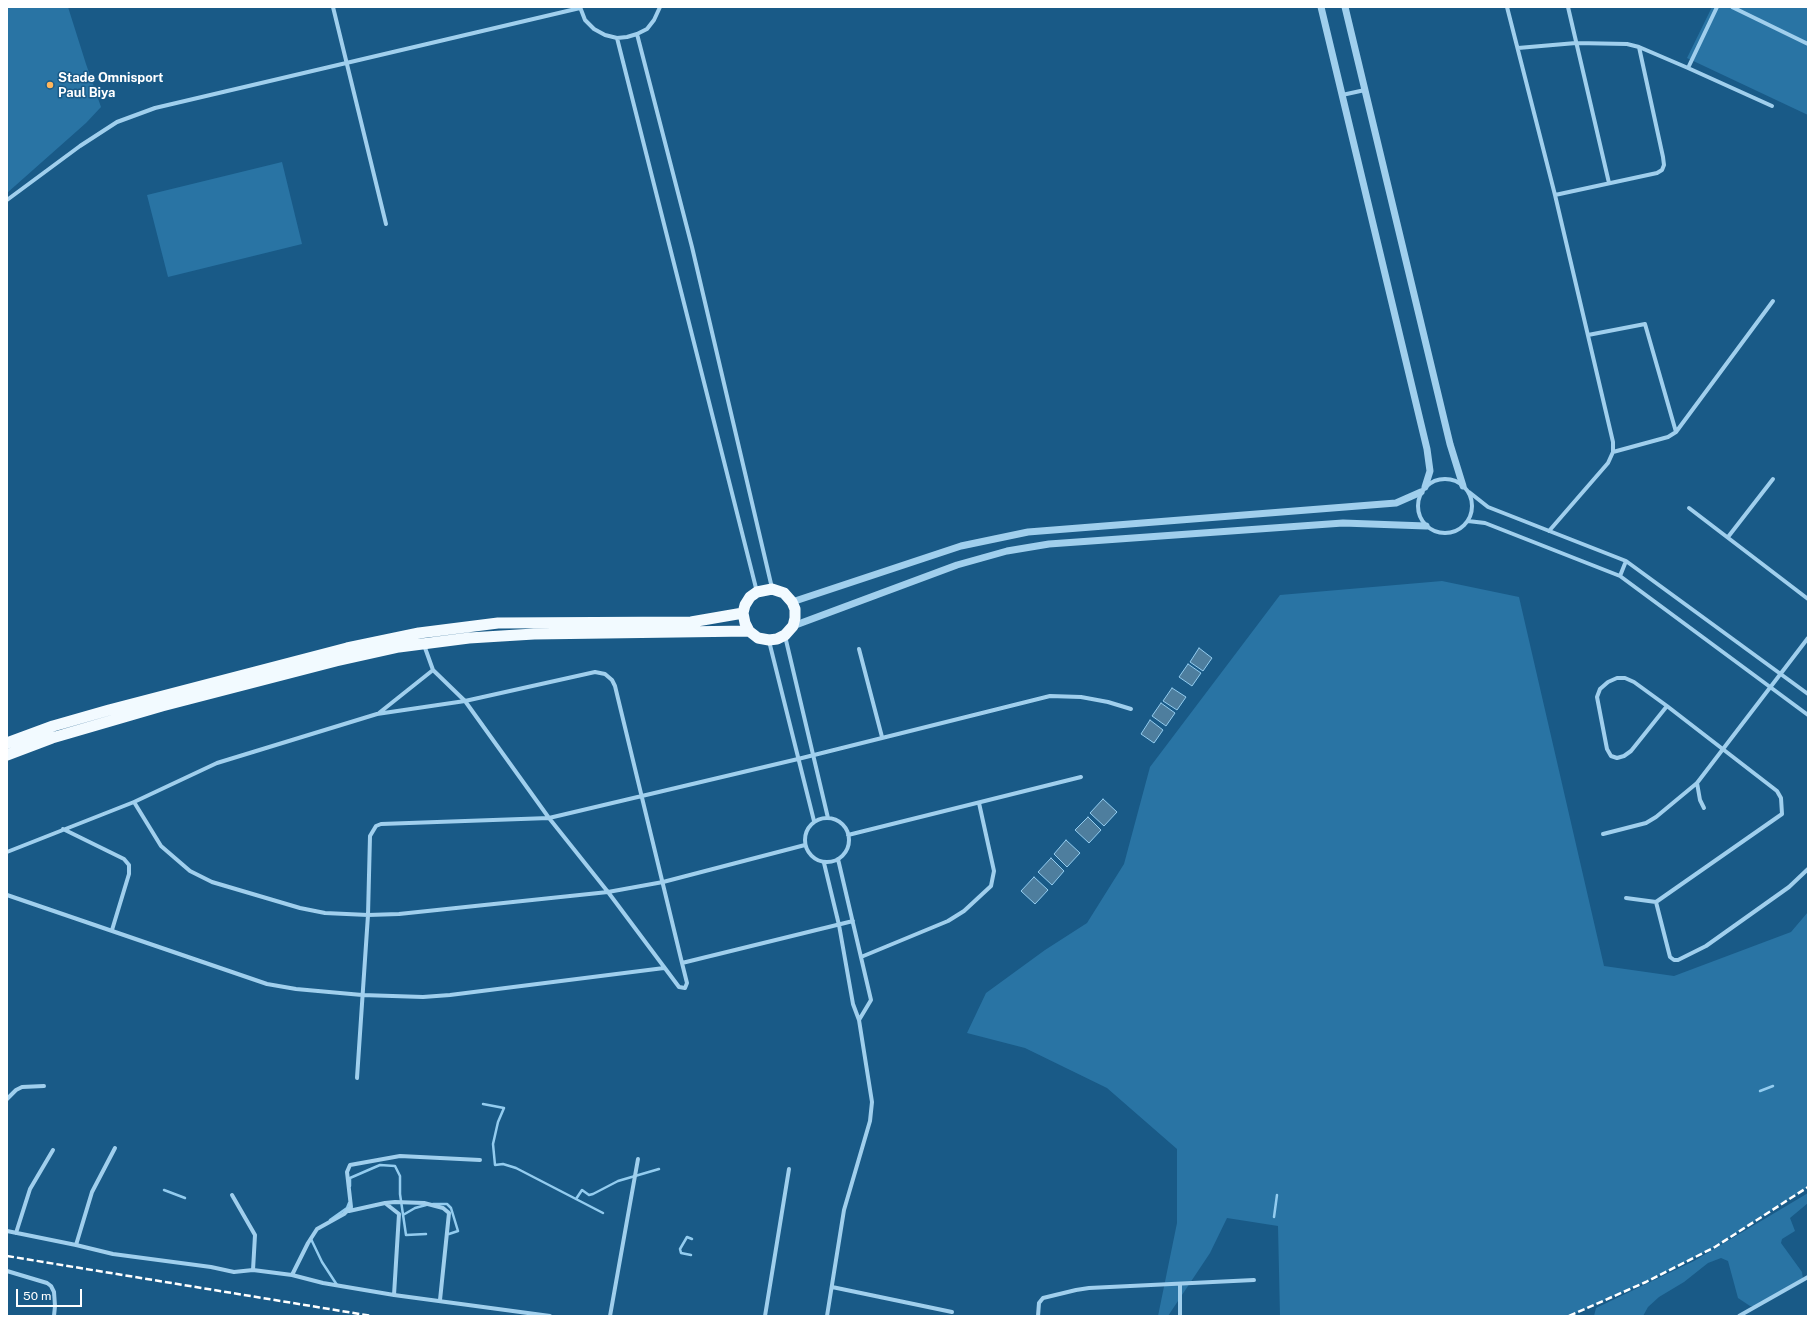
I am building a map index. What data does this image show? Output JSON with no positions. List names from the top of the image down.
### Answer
{
  "places": ["Stade Omnisport Paul Biya"],
  "scale_bar": "50 m"
}
